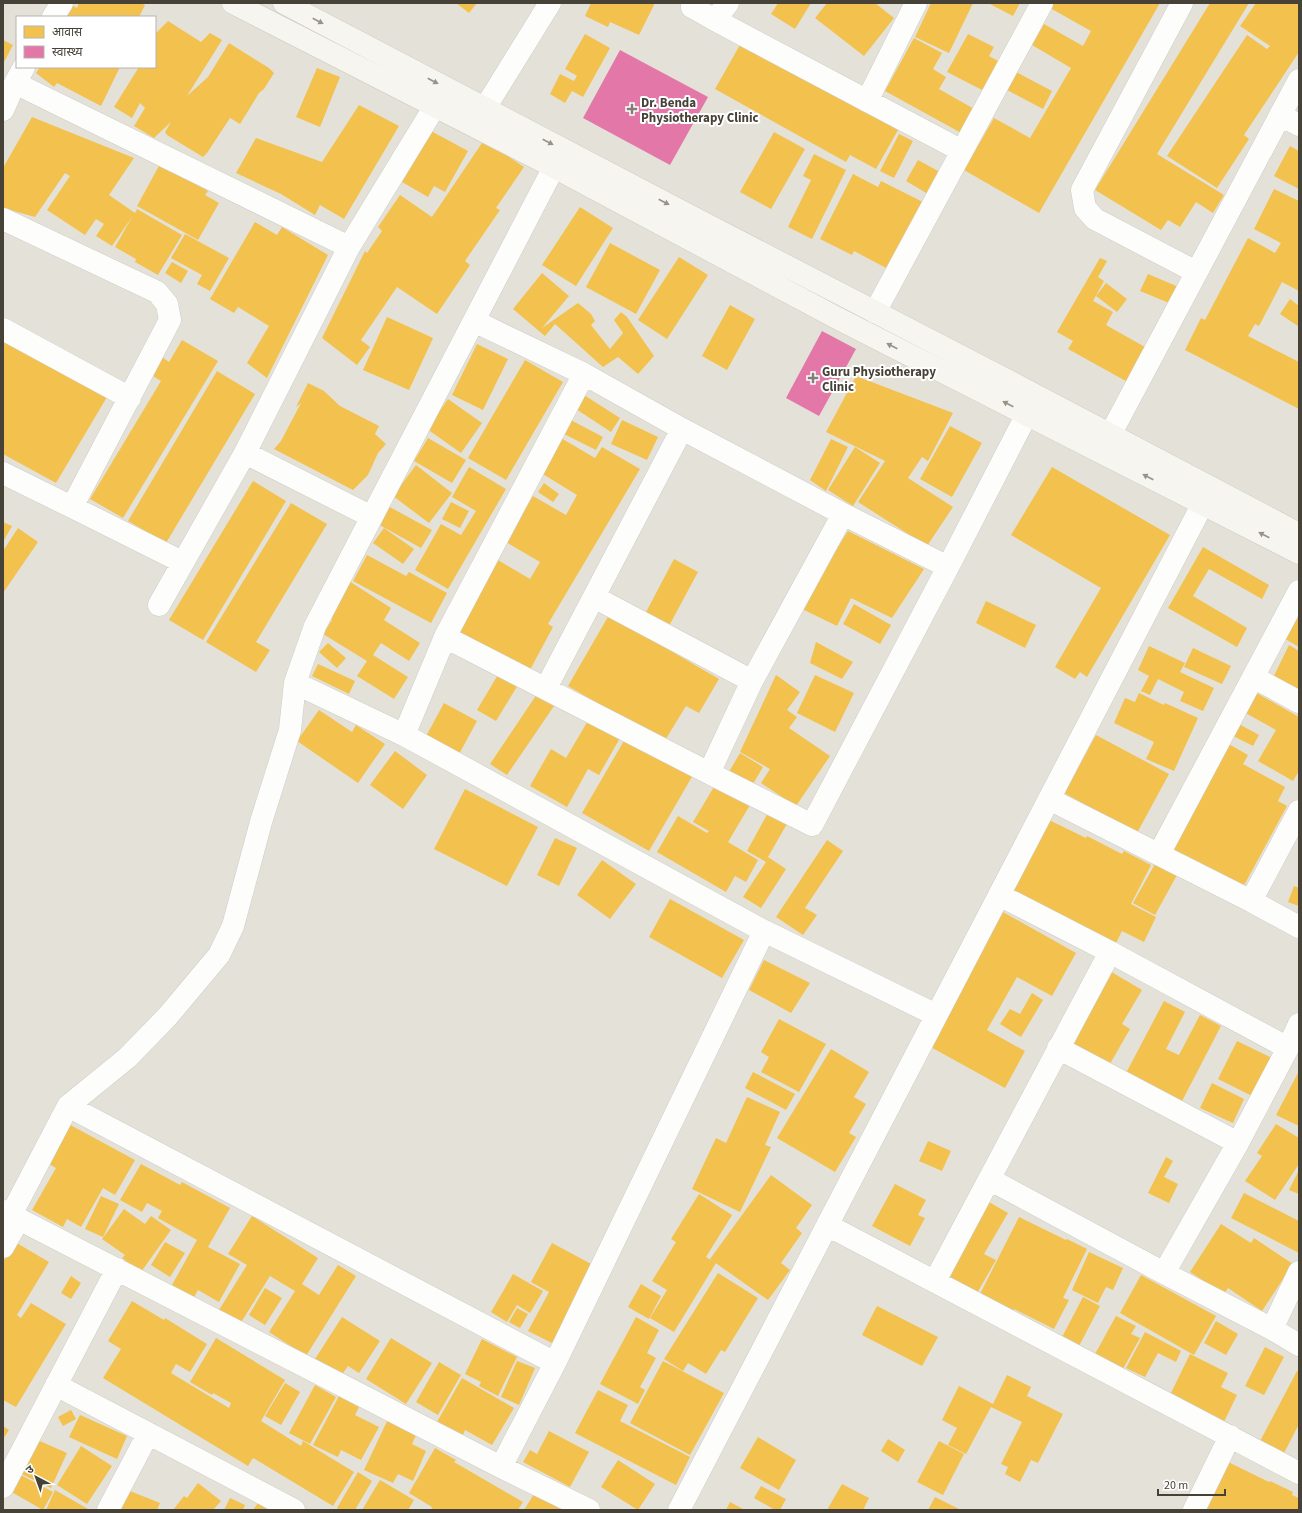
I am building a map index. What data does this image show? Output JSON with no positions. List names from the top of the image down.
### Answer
{
  "places": {
    "health": ["Dr. Benda Physiotherapy Clinic", "Guru Physiotherapy Clinic"]
  },
  "legend": ["आवास", "स्वास्थ्य"],
  "scale_bar": "20 m",
  "north": "top left"
}
